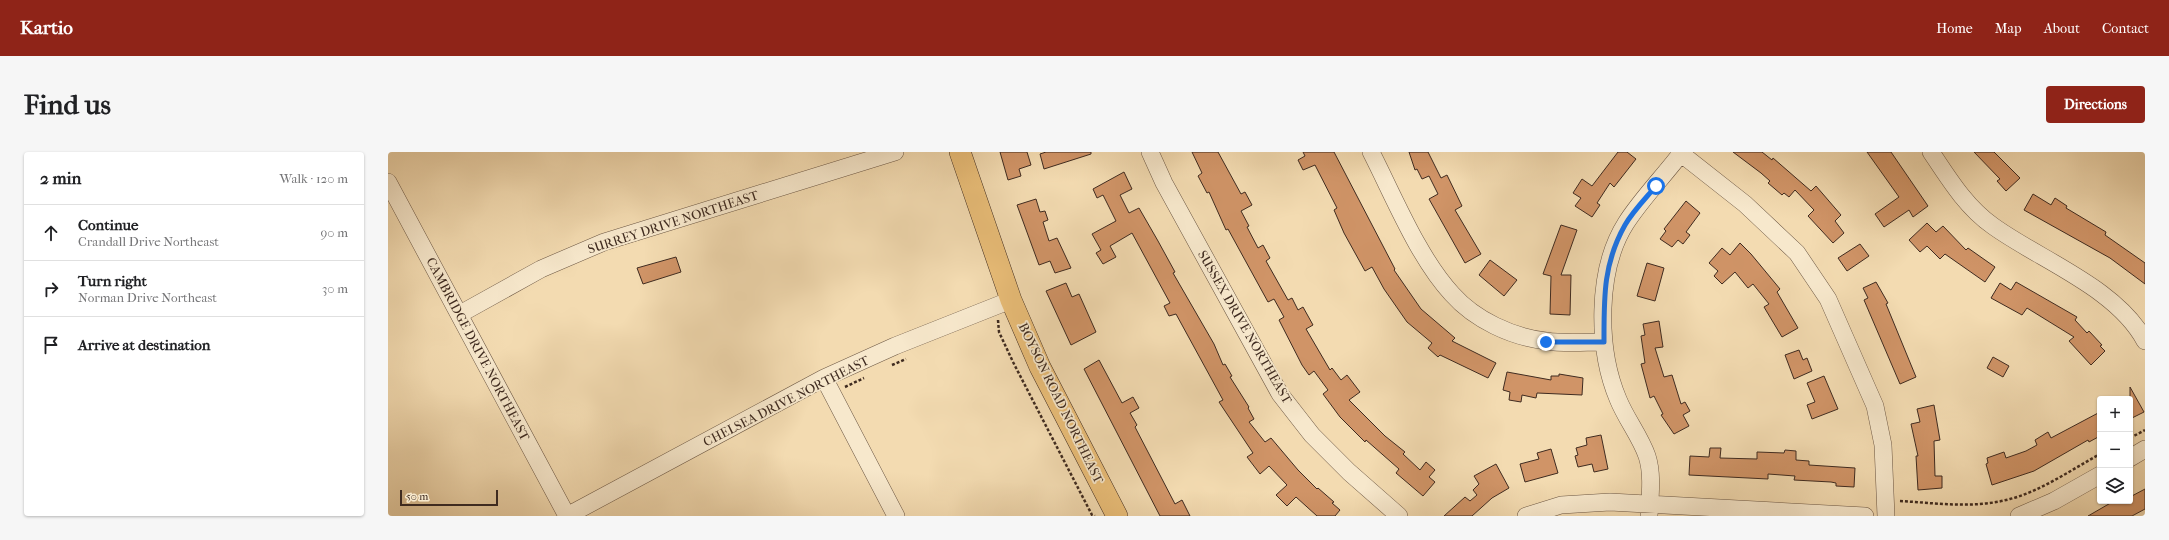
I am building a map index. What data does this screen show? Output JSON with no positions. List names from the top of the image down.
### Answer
{
  "streets": {
    "main road": ["BOYSON ROAD NORTHEAST"],
    "street": [
      "SURREY DRIVE NORTHEAST",
      "SUSSEX DRIVE NORTHEAST",
      "CAMBRIDGE DRIVE NORTHEAST",
      "CHELSEA DRIVE NORTHEAST"
    ]
  },
  "crossings": [
    ["SURREY DRIVE NORTHEAST", "CAMBRIDGE DRIVE NORTHEAST"],
    ["CAMBRIDGE DRIVE NORTHEAST", "CHELSEA DRIVE NORTHEAST"],
    ["CHELSEA DRIVE NORTHEAST", "BOYSON ROAD NORTHEAST"]
  ],
  "scale_bar": "50 m",
  "page": {
    "header": "Kartio",
    "nav": [
      "Home",
      "Map",
      "About",
      "Contact"
    ],
    "buttons": "Directions",
    "title": "Find us",
    "heading": ["2 min", "Walk · 120 m"],
    "list": [
      ["Continue", "Crandall Drive Northeast", "90 m"],
      ["Turn right", "Norman Drive Northeast", "30 m"],
      "Arrive at destination"
    ],
    "map_buttons": ["+", "−"],
    "scale": "50 m"
  }
}
